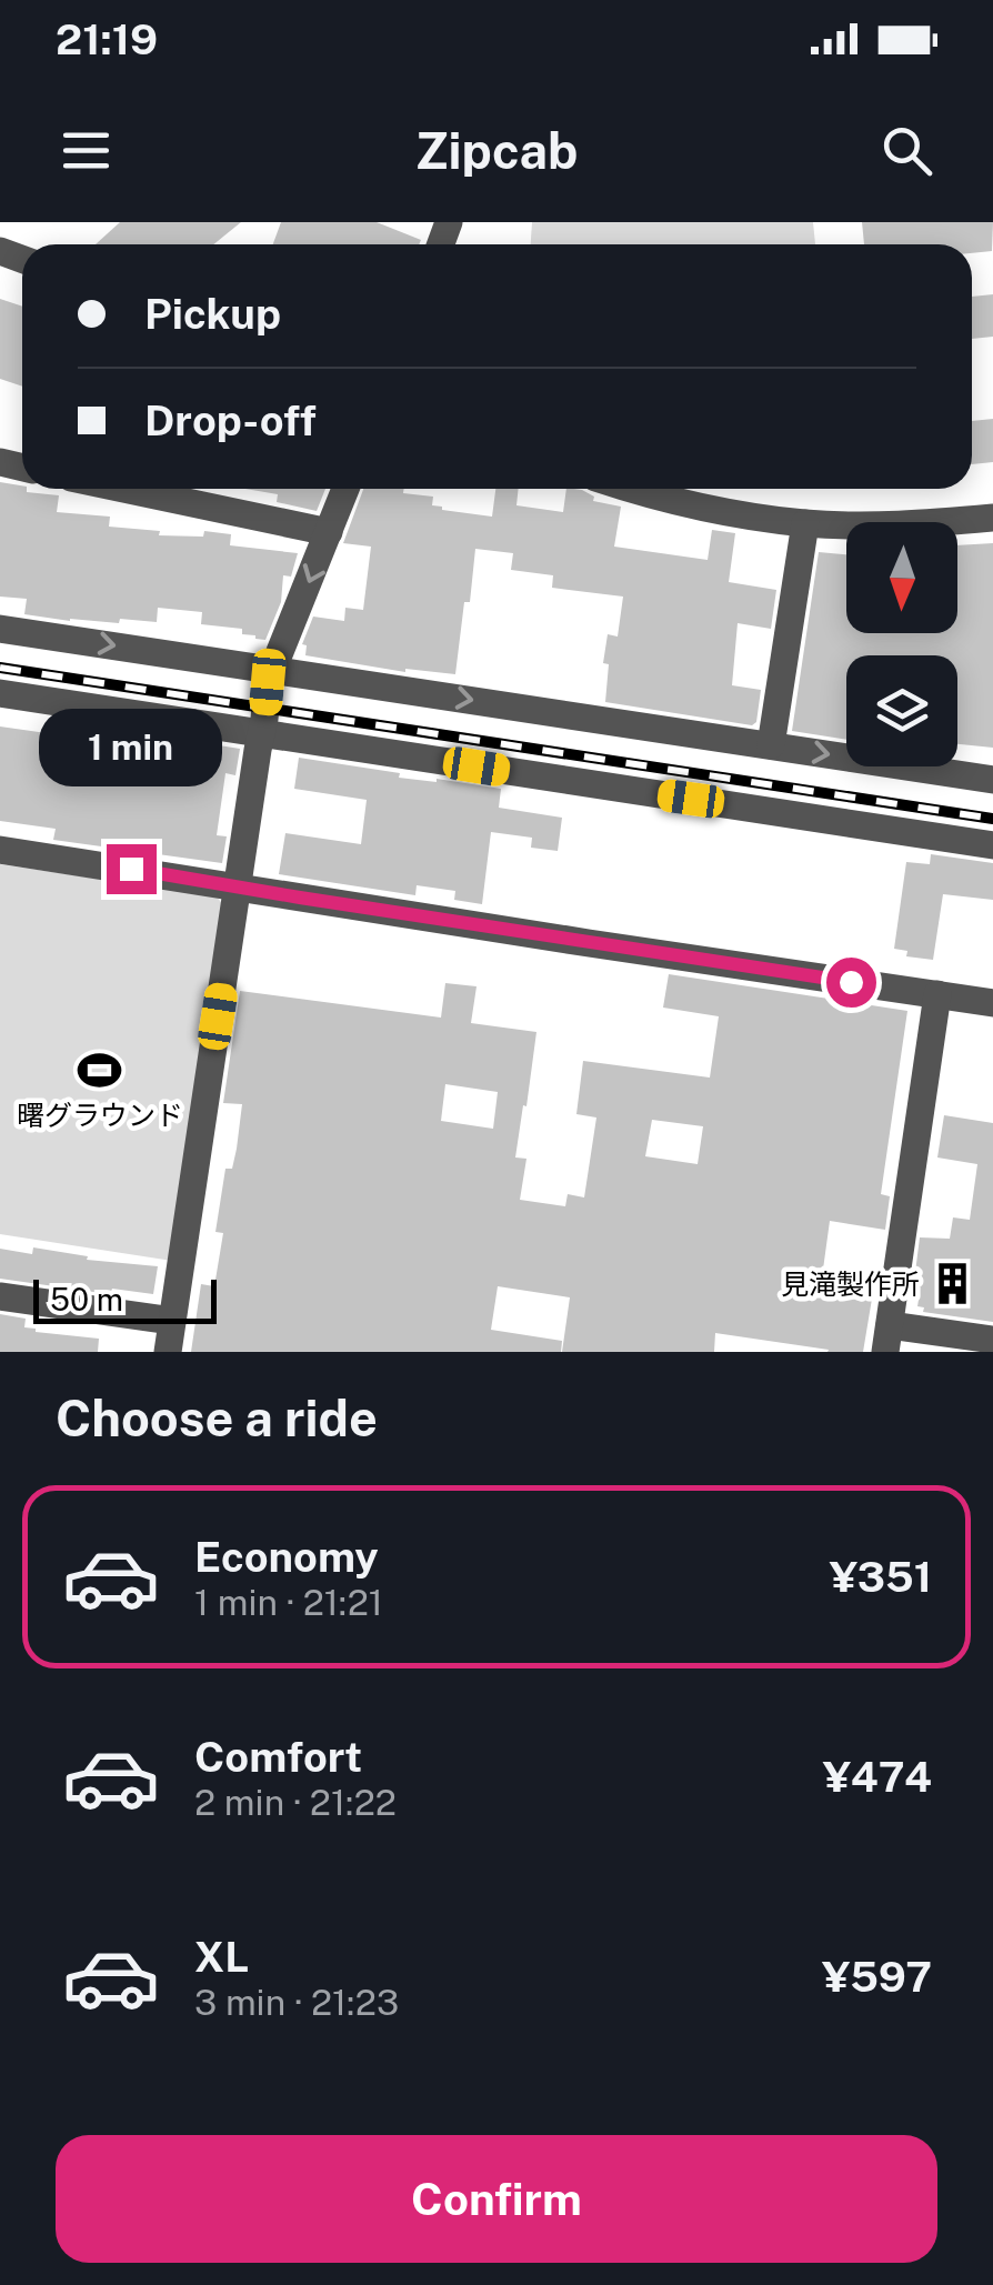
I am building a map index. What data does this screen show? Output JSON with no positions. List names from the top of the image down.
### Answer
{
  "places": {
    "sports": ["曙グラウンド"],
    "building": ["見滝製作所"]
  },
  "scale_bar": "50 m",
  "north": "bottom",
  "page": {
    "status": "21:19",
    "header": "Zipcab",
    "banner": ["Pickup", "Drop-off"],
    "bubble": "1 min",
    "scale": "50 m",
    "heading": "Choose a ride",
    "list": [
      {
        "name": "Economy",
        "note": "1 min · 21:21",
        "value": "¥351"
      },
      {
        "name": "Comfort",
        "note": "2 min · 21:22",
        "value": "¥474"
      },
      {
        "name": "XL",
        "note": "3 min · 21:23",
        "value": "¥597"
      }
    ],
    "buttons": "Confirm"
  }
}
